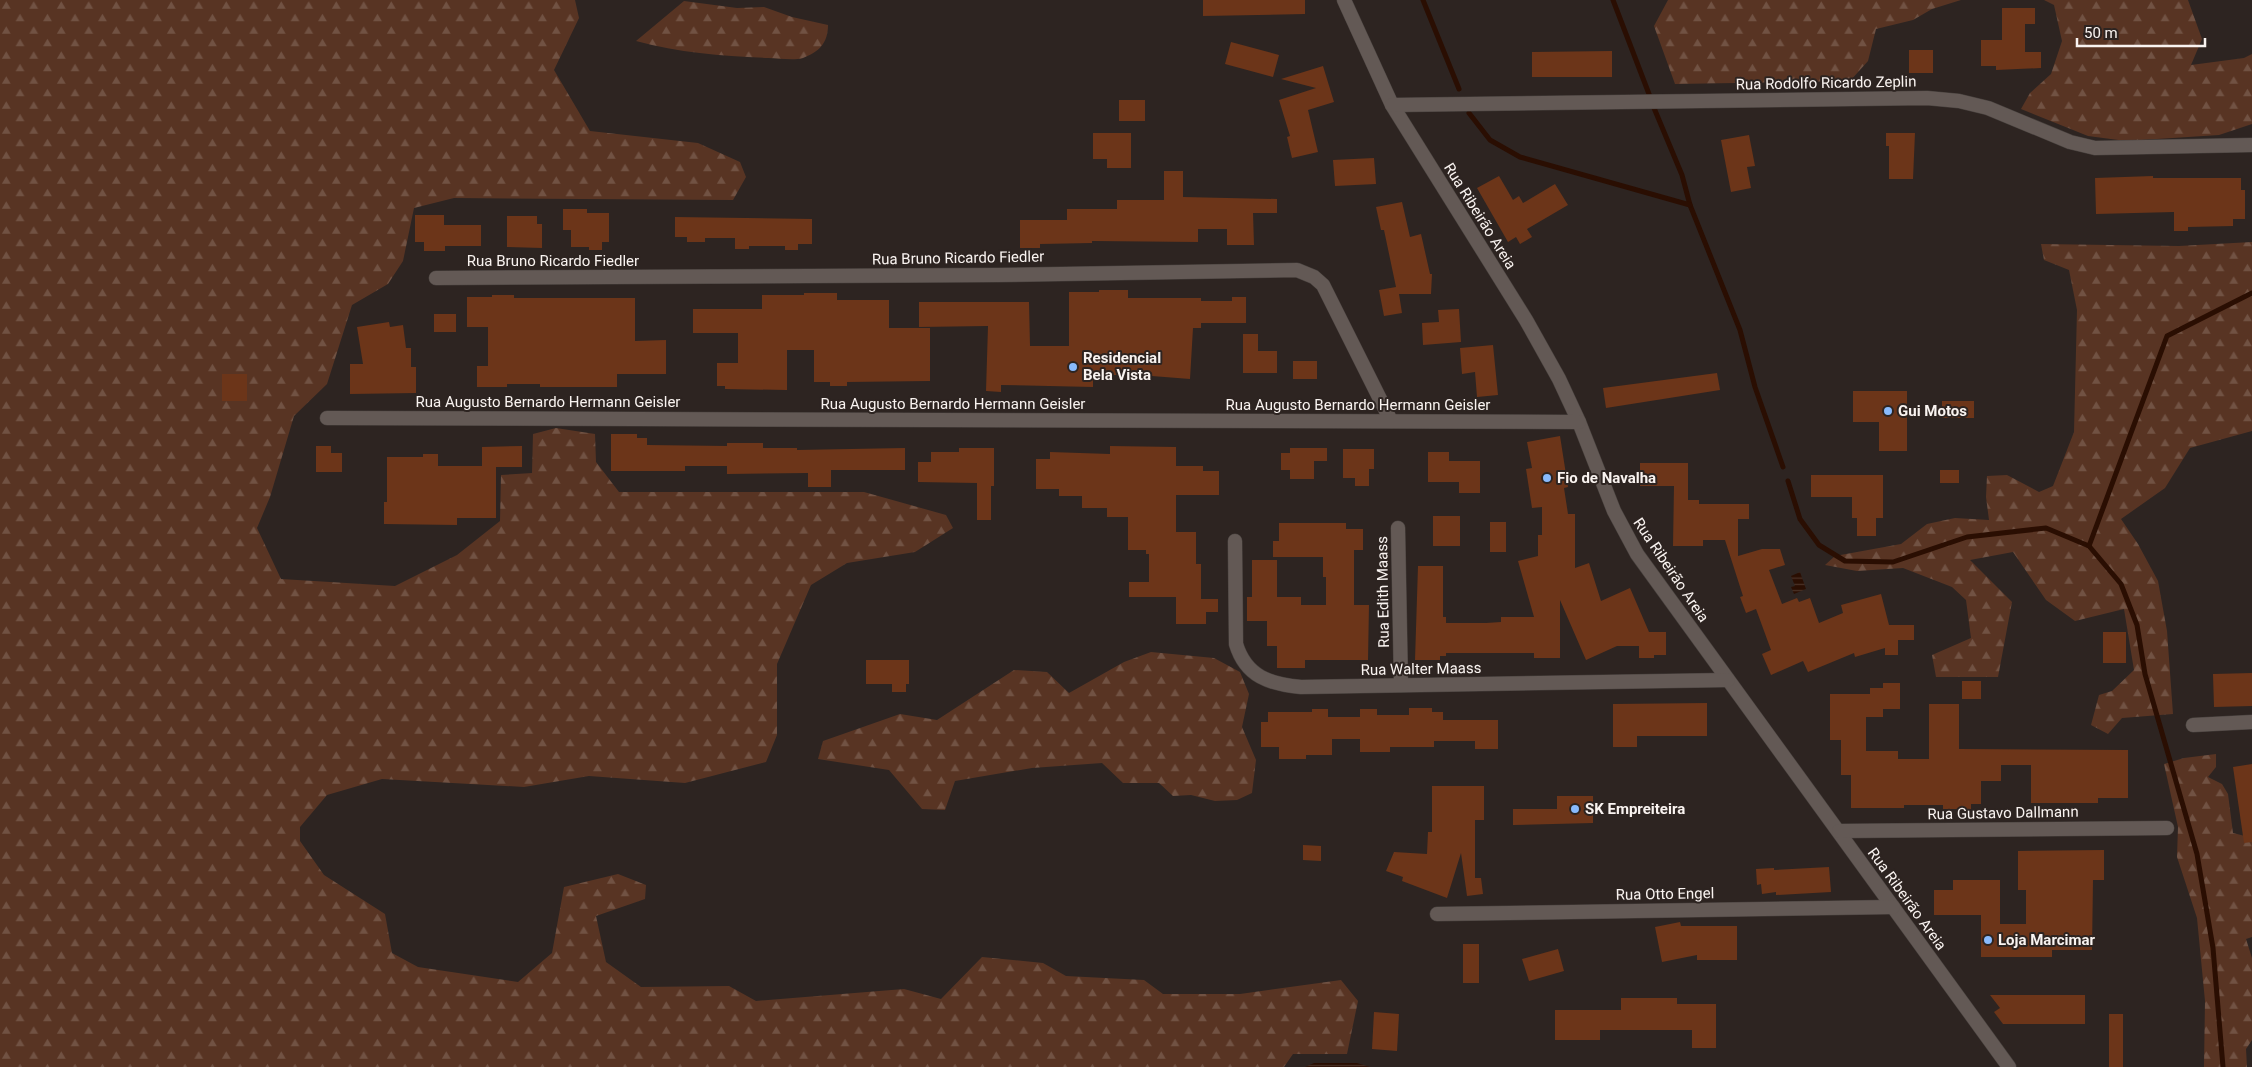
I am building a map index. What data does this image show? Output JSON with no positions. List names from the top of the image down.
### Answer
{
  "streets": {
    "street": [
      "Rua Rodolfo Ricardo Zeplin",
      "Rua Ribeirão Areia",
      "Rua Bruno Ricardo Fiedler",
      "Rua Augusto Bernardo Hermann Geisler",
      "Rua Edith Maass",
      "Rua Walter Maass",
      "Rua Gustavo Dallmann",
      "Rua Otto Engel"
    ]
  },
  "crossings": [
    ["Rua Rodolfo Ricardo Zeplin", "Rua Ribeirão Areia"],
    ["Rua Ribeirão Areia", "Rua Augusto Bernardo Hermann Geisler"],
    ["Rua Ribeirão Areia", "Rua Walter Maass"],
    ["Rua Ribeirão Areia", "Rua Gustavo Dallmann"],
    ["Rua Ribeirão Areia", "Rua Otto Engel"],
    ["Rua Bruno Ricardo Fiedler", "Rua Augusto Bernardo Hermann Geisler"],
    ["Rua Edith Maass", "Rua Walter Maass"]
  ],
  "places": [
    "Residencial Bela Vista",
    "Gui Motos",
    "Fio de Navalha",
    "SK Empreiteira",
    "Loja Marcimar"
  ],
  "scale_bar": "50 m"
}
